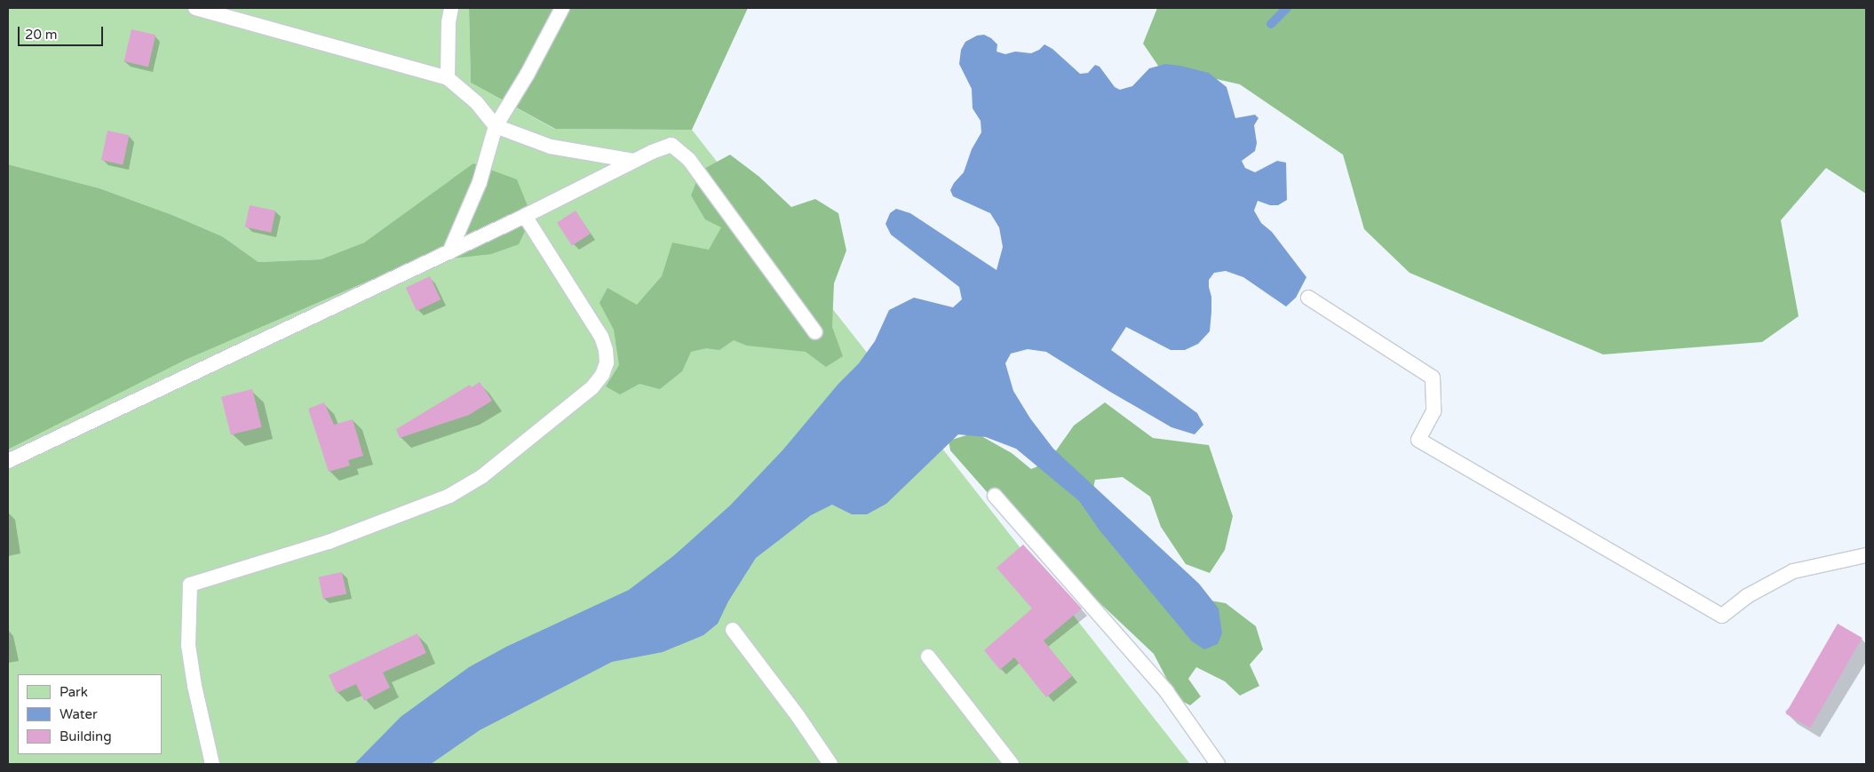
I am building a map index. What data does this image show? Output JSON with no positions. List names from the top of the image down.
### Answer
{
  "legend": ["Park", "Water", "Building"],
  "scale_bar": "20 m"
}
